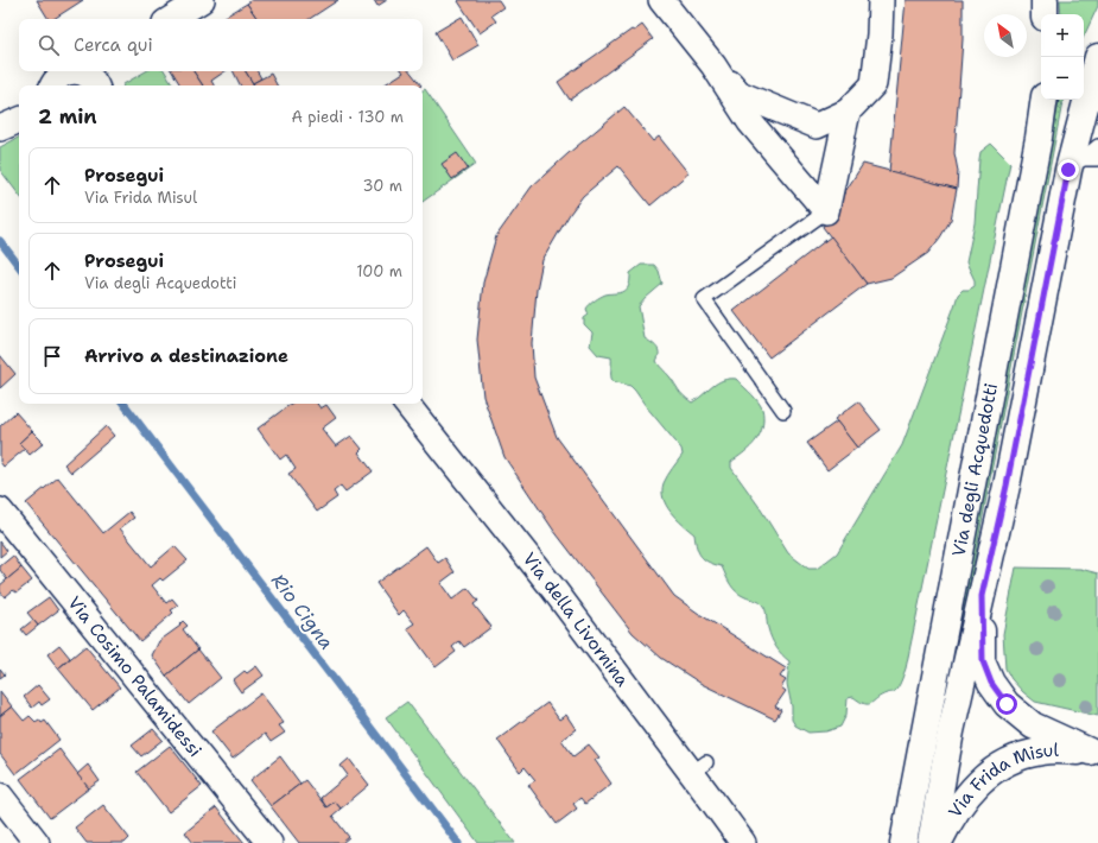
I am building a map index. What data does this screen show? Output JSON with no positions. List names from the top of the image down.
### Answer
{
  "streets": {
    "main road": ["Via degli Acquedotti", "Via Frida Misul"],
    "street": ["Via della Livornina", "Via Cosimo Palamidessi"]
  },
  "crossings": [
    ["Via degli Acquedotti", "Via Frida Misul"]
  ],
  "water": ["Rio Cigna"],
  "north": "top left",
  "page": {
    "map_buttons": ["+", "−"],
    "search": "Cerca qui",
    "heading": ["2 min", "A piedi · 130 m"],
    "list": [
      ["Prosegui", "Via Frida Misul", "30 m"],
      ["Prosegui", "Via degli Acquedotti", "100 m"],
      "Arrivo a destinazione"
    ]
  }
}
